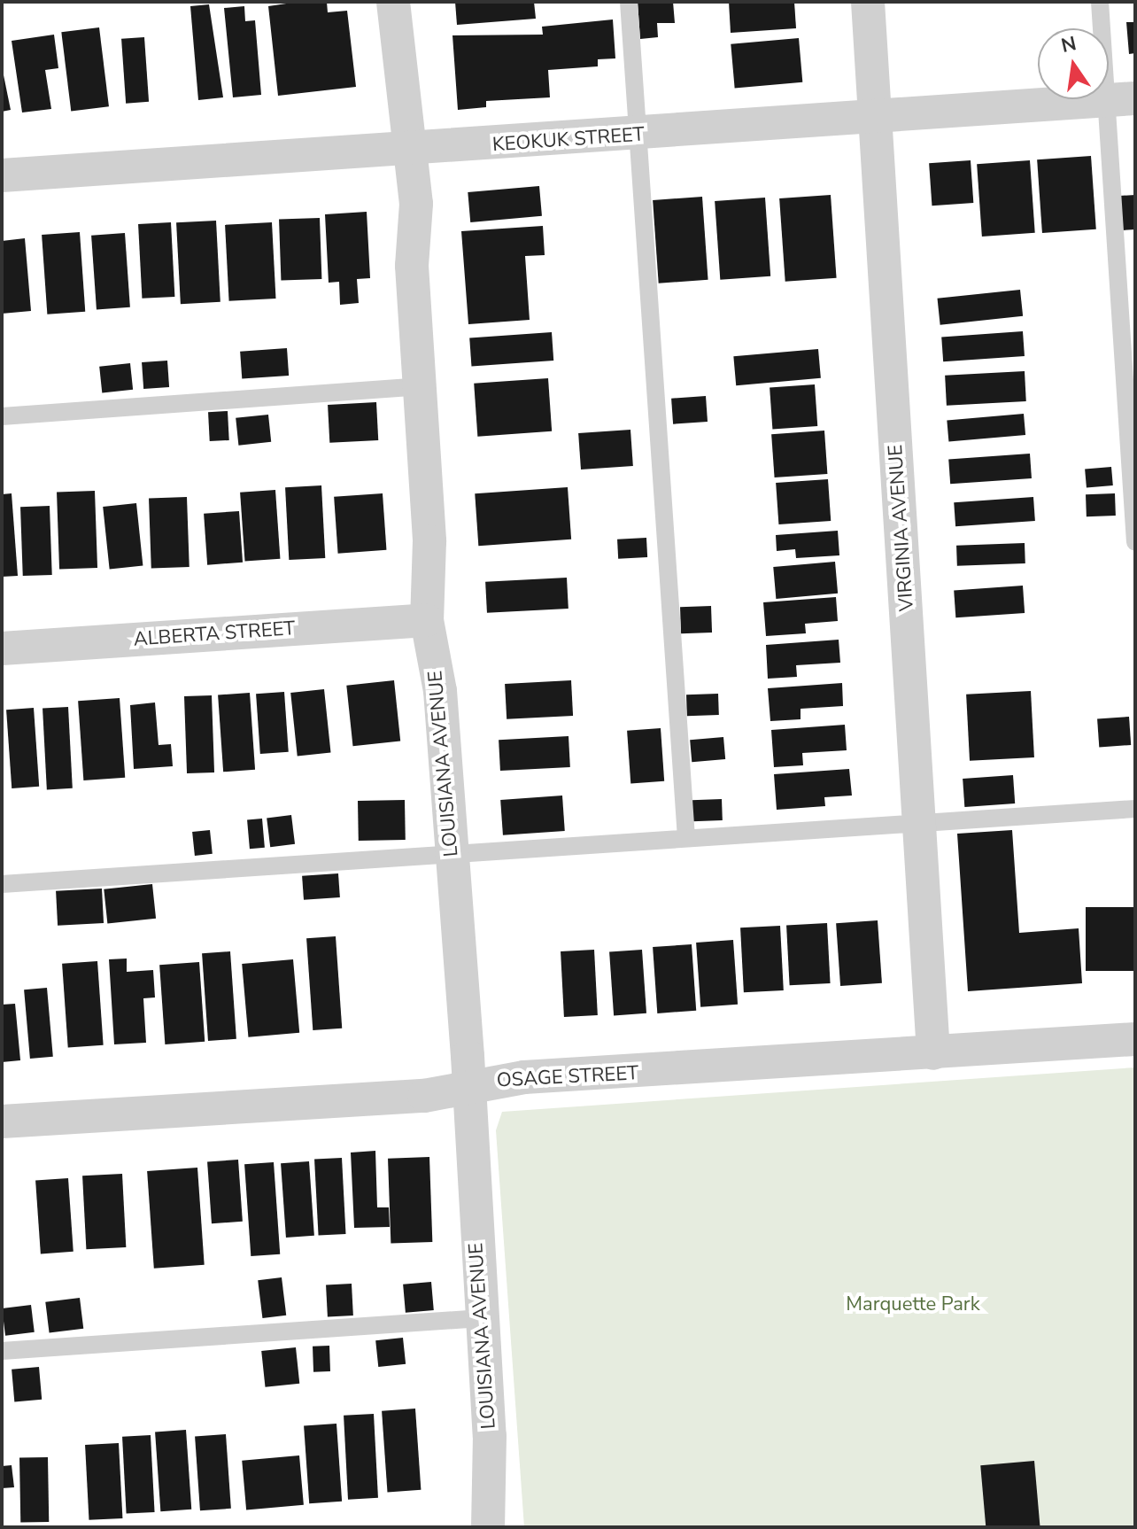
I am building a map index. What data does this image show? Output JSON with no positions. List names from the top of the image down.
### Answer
{
  "streets": {
    "street": [
      "KEOKUK STREET",
      "VIRGINIA AVENUE",
      "ALBERTA STREET",
      "LOUISIANA AVENUE",
      "OSAGE STREET"
    ]
  },
  "crossings": [
    ["KEOKUK STREET", "VIRGINIA AVENUE"],
    ["KEOKUK STREET", "LOUISIANA AVENUE"],
    ["VIRGINIA AVENUE", "OSAGE STREET"],
    ["ALBERTA STREET", "LOUISIANA AVENUE"],
    ["LOUISIANA AVENUE", "OSAGE STREET"]
  ],
  "parks": ["Marquette Park"],
  "north": "top"
}
